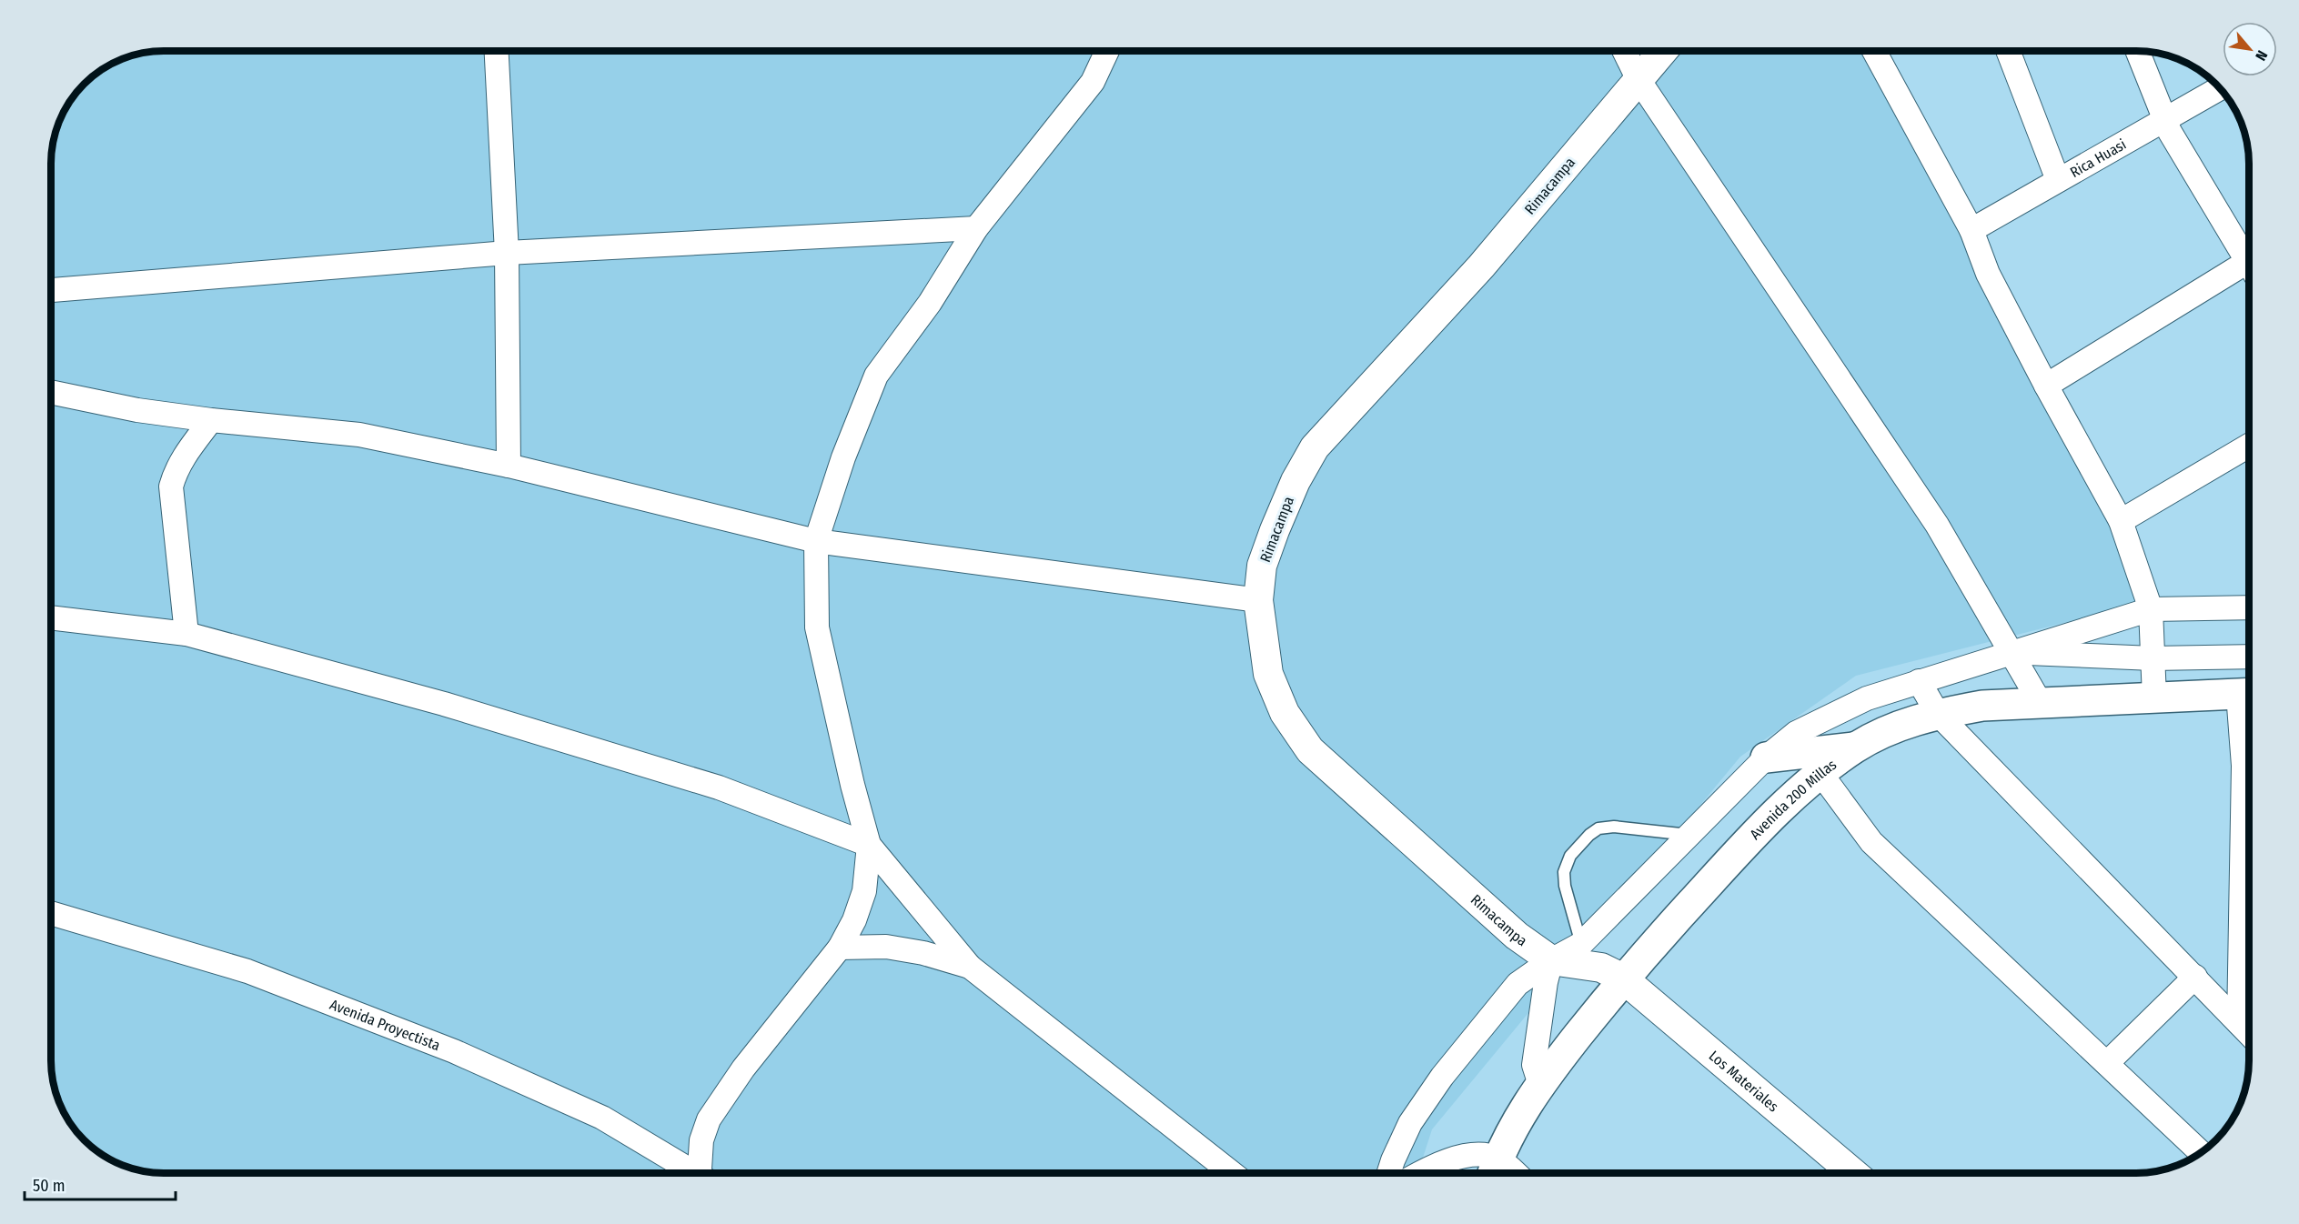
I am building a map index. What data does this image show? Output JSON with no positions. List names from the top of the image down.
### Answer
{
  "streets": {
    "main road": ["Avenida 200 Millas"],
    "street": [
      "Rica Huasi",
      "Rimacampa",
      "Avenida Proyectista",
      "Los Materiales"
    ]
  },
  "crossings": [
    ["Rimacampa", "Avenida 200 Millas"],
    ["Rimacampa", "Los Materiales"],
    ["Avenida 200 Millas", "Los Materiales"]
  ],
  "scale_bar": "50 m",
  "north": "bottom right"
}
